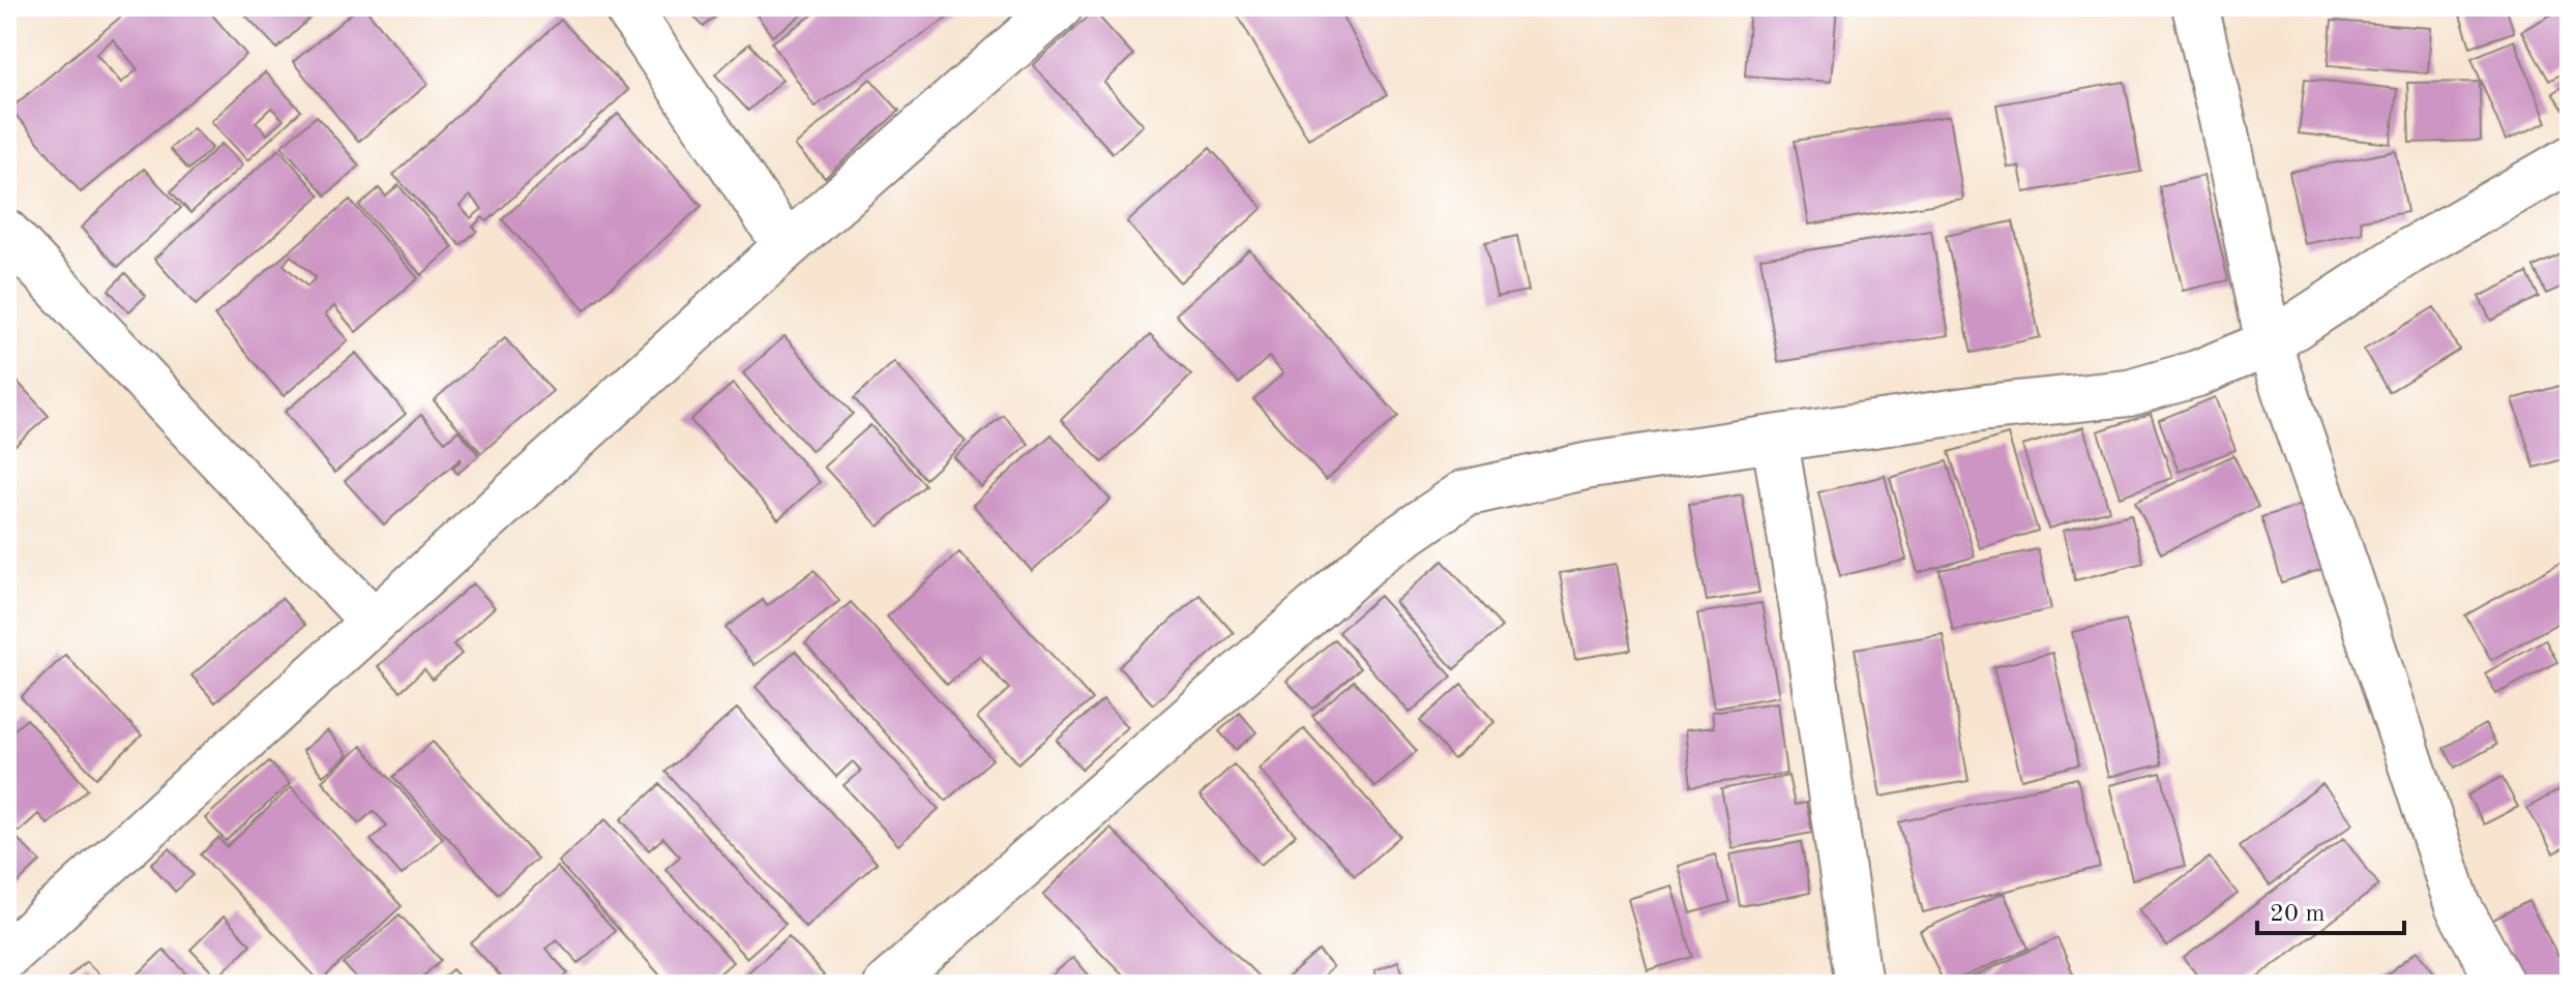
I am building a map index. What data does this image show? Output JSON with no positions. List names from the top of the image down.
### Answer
{
  "scale_bar": "20 m"
}
